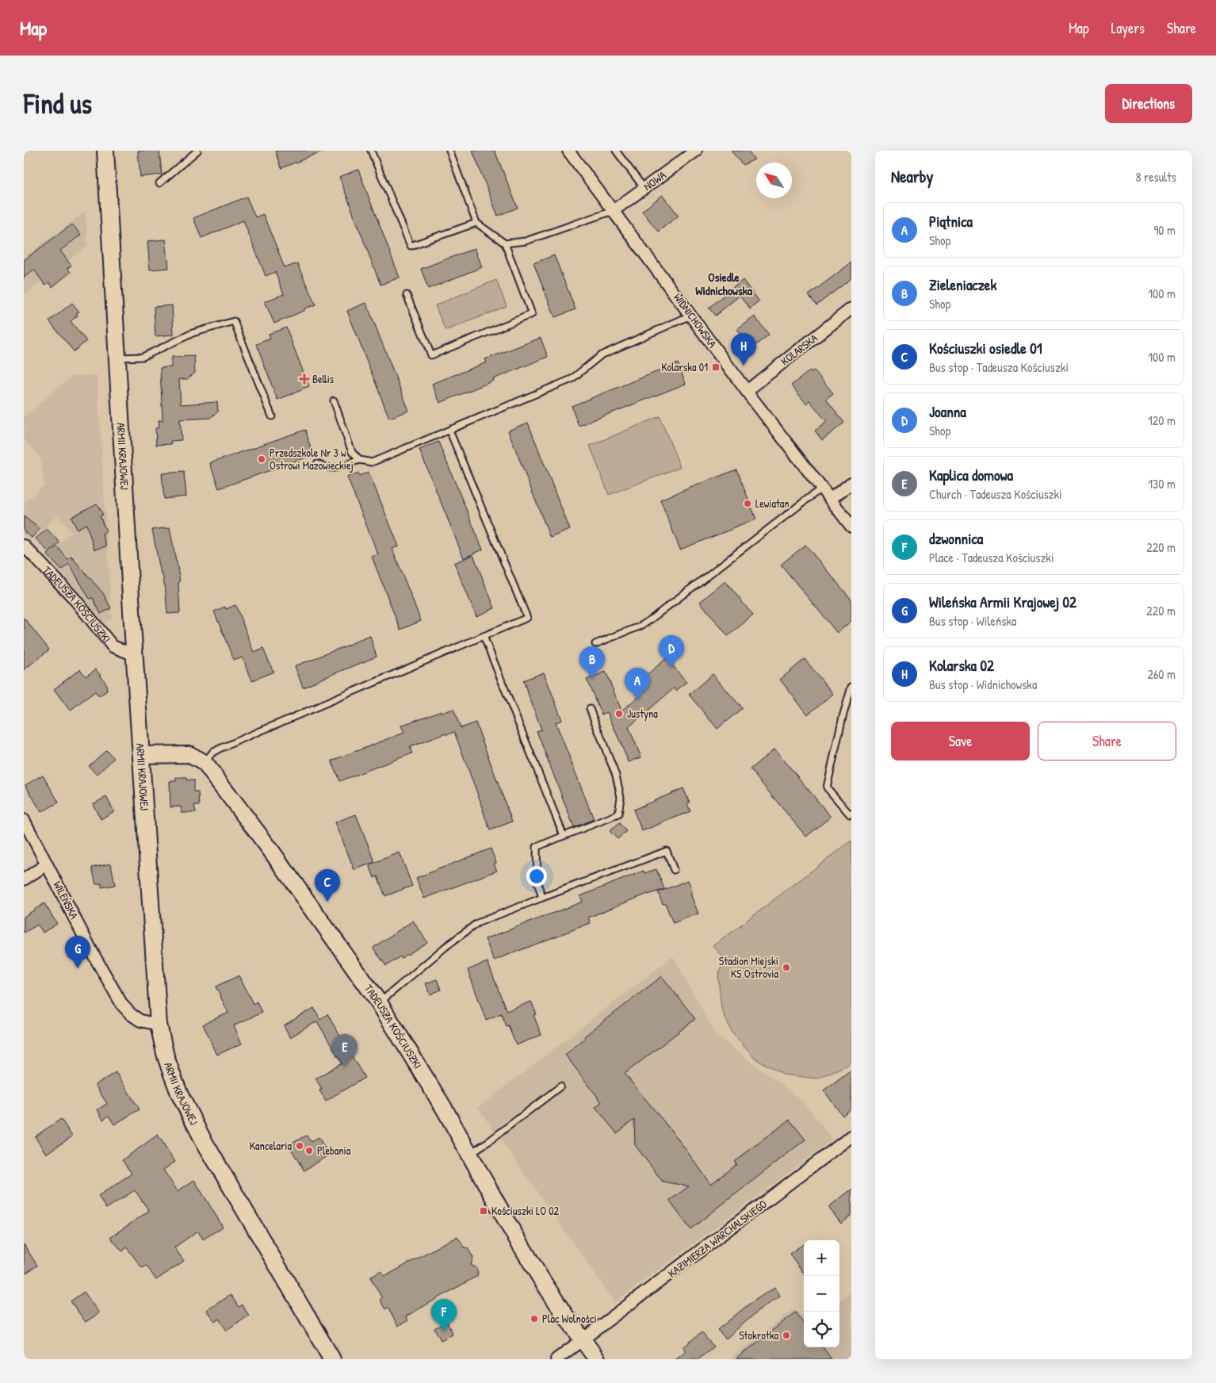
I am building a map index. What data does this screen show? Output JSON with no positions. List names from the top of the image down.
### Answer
{
  "streets": {
    "main road": ["ARMII KRAJOWEJ", "TADEUSZA KOŚCIUSZKI"],
    "street": [
      "NOWA",
      "WIDNICHOWSKA",
      "KOLARSKA",
      "WILEŃSKA",
      "KAZIMIERZA WARCHALSKIEGO"
    ]
  },
  "crossings": [
    ["NOWA", "WIDNICHOWSKA"],
    ["WIDNICHOWSKA", "KOLARSKA"],
    ["ARMII KRAJOWEJ", "TADEUSZA KOŚCIUSZKI"],
    ["ARMII KRAJOWEJ", "WILEŃSKA"],
    ["TADEUSZA KOŚCIUSZKI", "KAZIMIERZA WARCHALSKIEGO"]
  ],
  "districts": ["Osiedle Widnichowska"],
  "places": {
    "transit": ["Kolarska 01", "Kościuszki LO 02"],
    "health": ["Bellis"],
    "other": [
      "Przedszkole Nr 3 w Ostrowi Mazowieckiej",
      "Lewiatan",
      "Justyna",
      "Stadion Miejski KS Ostrovia",
      "Kancelaria",
      "Plebania",
      "Plac Wolności",
      "Stokrotka"
    ]
  },
  "north": "top left",
  "page": {
    "header": "Map",
    "nav": ["Map", "Layers", "Share"],
    "buttons": [
      "Directions",
      ["Save", "Share"]
    ],
    "title": "Find us",
    "heading": ["Nearby", "8 results"],
    "list": [
      {
        "mark": "A",
        "name": "Piątnica",
        "note": "Shop",
        "value": "90 m"
      },
      {
        "mark": "B",
        "name": "Zieleniaczek",
        "note": "Shop",
        "value": "100 m"
      },
      {
        "mark": "C",
        "name": "Kościuszki osiedle 01",
        "note": "Bus stop · Tadeusza Kościuszki",
        "value": "100 m"
      },
      {
        "mark": "D",
        "name": "Joanna",
        "note": "Shop",
        "value": "120 m"
      },
      {
        "mark": "E",
        "name": "Kaplica domowa",
        "note": "Church · Tadeusza Kościuszki",
        "value": "130 m"
      },
      {
        "mark": "F",
        "name": "dzwonnica",
        "note": "Place · Tadeusza Kościuszki",
        "value": "220 m"
      },
      {
        "mark": "G",
        "name": "Wileńska Armii Krajowej 02",
        "note": "Bus stop · Wileńska",
        "value": "220 m"
      },
      {
        "mark": "H",
        "name": "Kolarska 02",
        "note": "Bus stop · Widnichowska",
        "value": "260 m"
      }
    ],
    "pins": [
      "H",
      "D",
      "B",
      "A",
      "C",
      "G",
      "E",
      "F"
    ],
    "map_buttons": ["+", "−"]
  }
}
